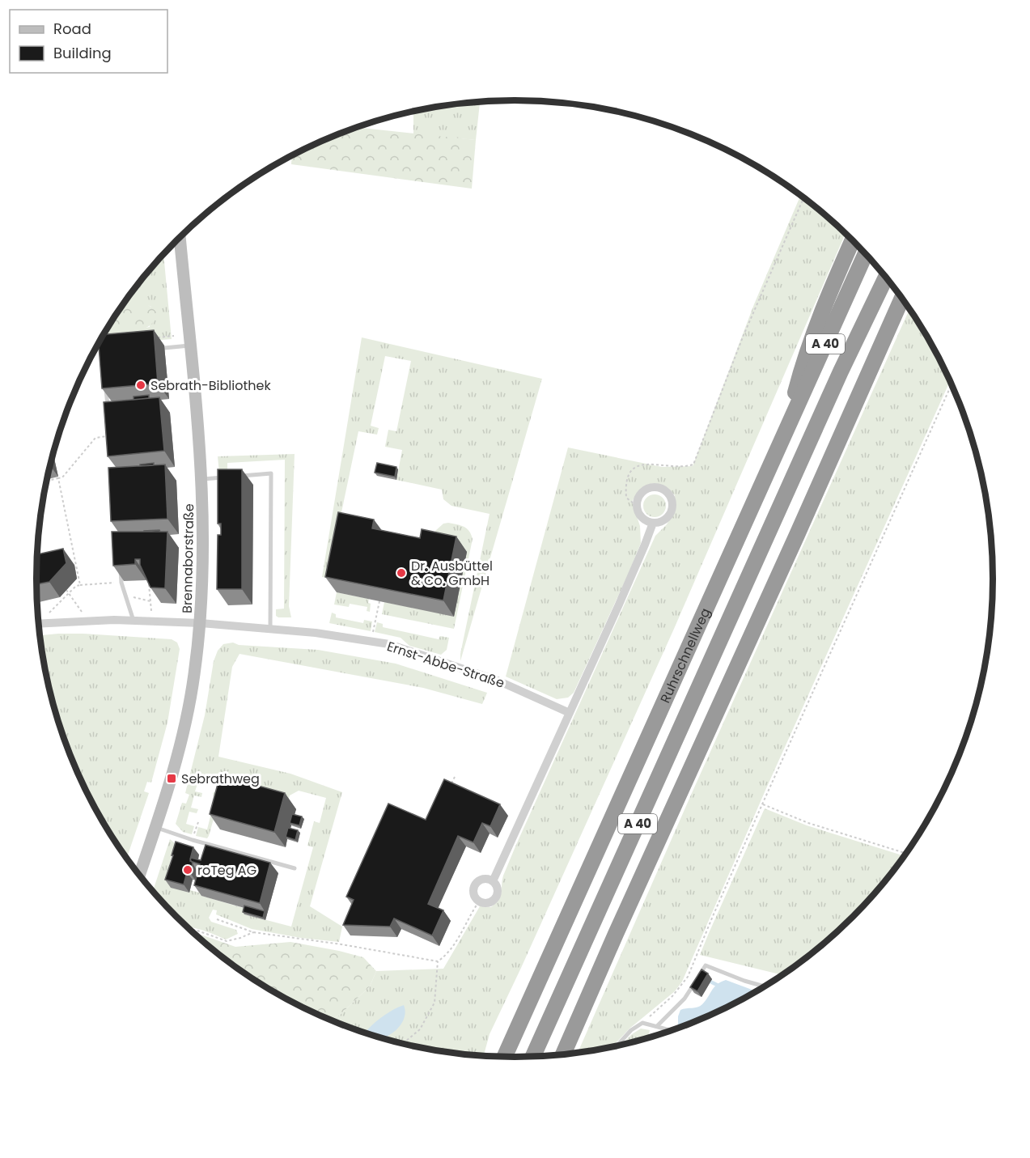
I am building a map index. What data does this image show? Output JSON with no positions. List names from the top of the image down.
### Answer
{
  "streets": {
    "highway": ["A 40", "Ruhrschnellweg"],
    "main road": ["Brennaborstraße"],
    "street": ["Ernst-Abbe-Straße"]
  },
  "crossings": [
    ["Brennaborstraße", "Ernst-Abbe-Straße"]
  ],
  "places": {
    "other": ["Sebrath-Bibliothek", "Dr. Ausbüttel & Co. GmbH", "roTeg AG"],
    "transit": ["Sebrathweg"]
  },
  "legend": ["Road", "Building"]
}
